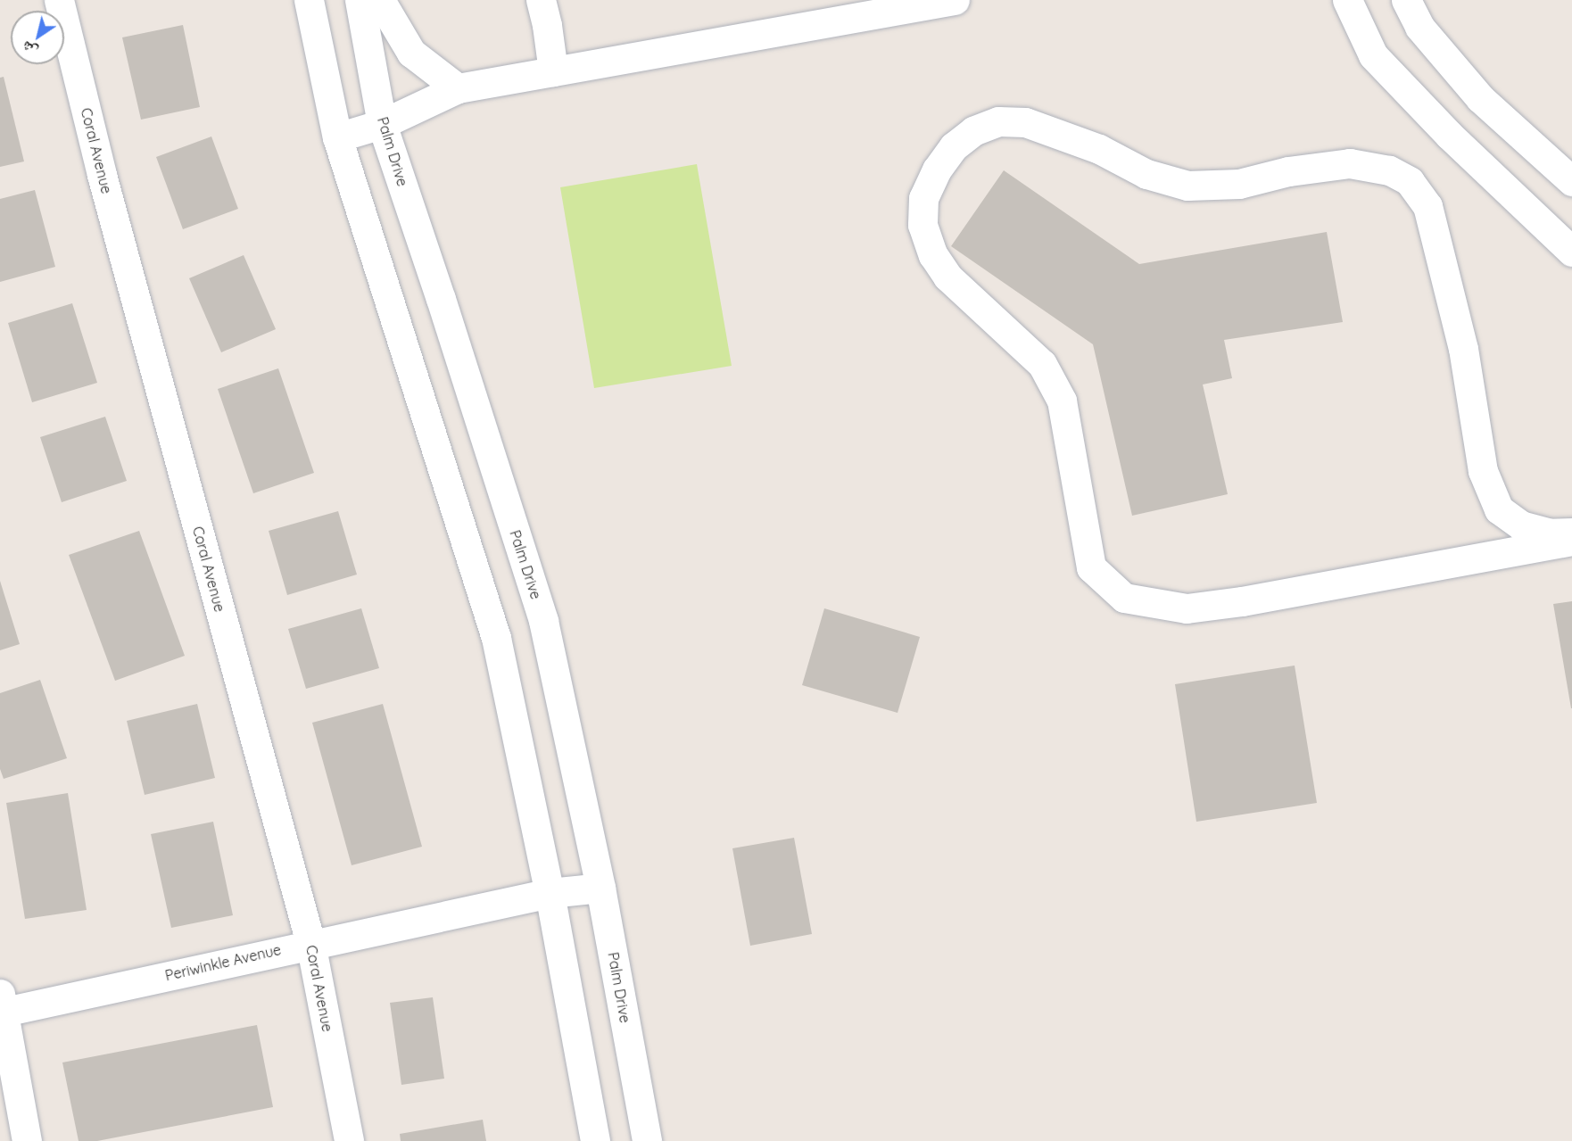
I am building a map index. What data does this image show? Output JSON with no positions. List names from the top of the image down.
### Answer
{
  "streets": {
    "street": ["Coral Avenue", "Palm Drive", "Periwinkle Avenue"]
  },
  "crossings": [
    ["Coral Avenue", "Periwinkle Avenue"],
    ["Palm Drive", "Periwinkle Avenue"]
  ],
  "north": "bottom left"
}
